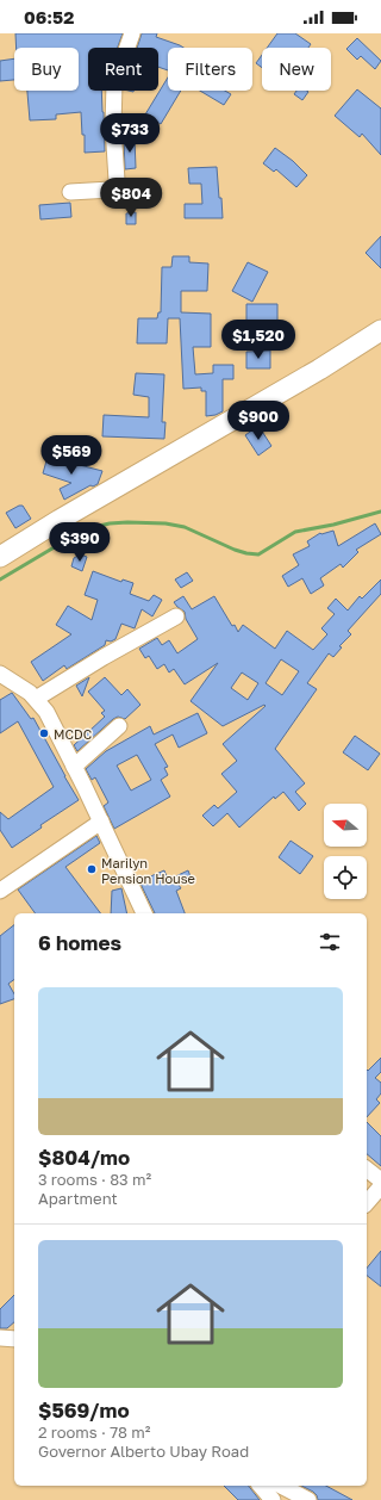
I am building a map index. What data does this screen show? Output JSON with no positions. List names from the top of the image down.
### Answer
{
  "places": ["MCDC", "Marilyn Pension House"],
  "north": "left",
  "page": {
    "status": "06:52",
    "chip": [
      "Buy",
      "Rent",
      "Filters",
      "New"
    ],
    "price": [
      "$733",
      "$804",
      "$1,520",
      "$900",
      "$569",
      "$390"
    ],
    "heading": "6 homes",
    "list": [
      {
        "name": "$804/mo",
        "note": "3 rooms · 83 m² · Apartment"
      },
      {
        "name": "$569/mo",
        "note": "2 rooms · 78 m² · Governor Alberto Ubay Road"
      }
    ]
  }
}
